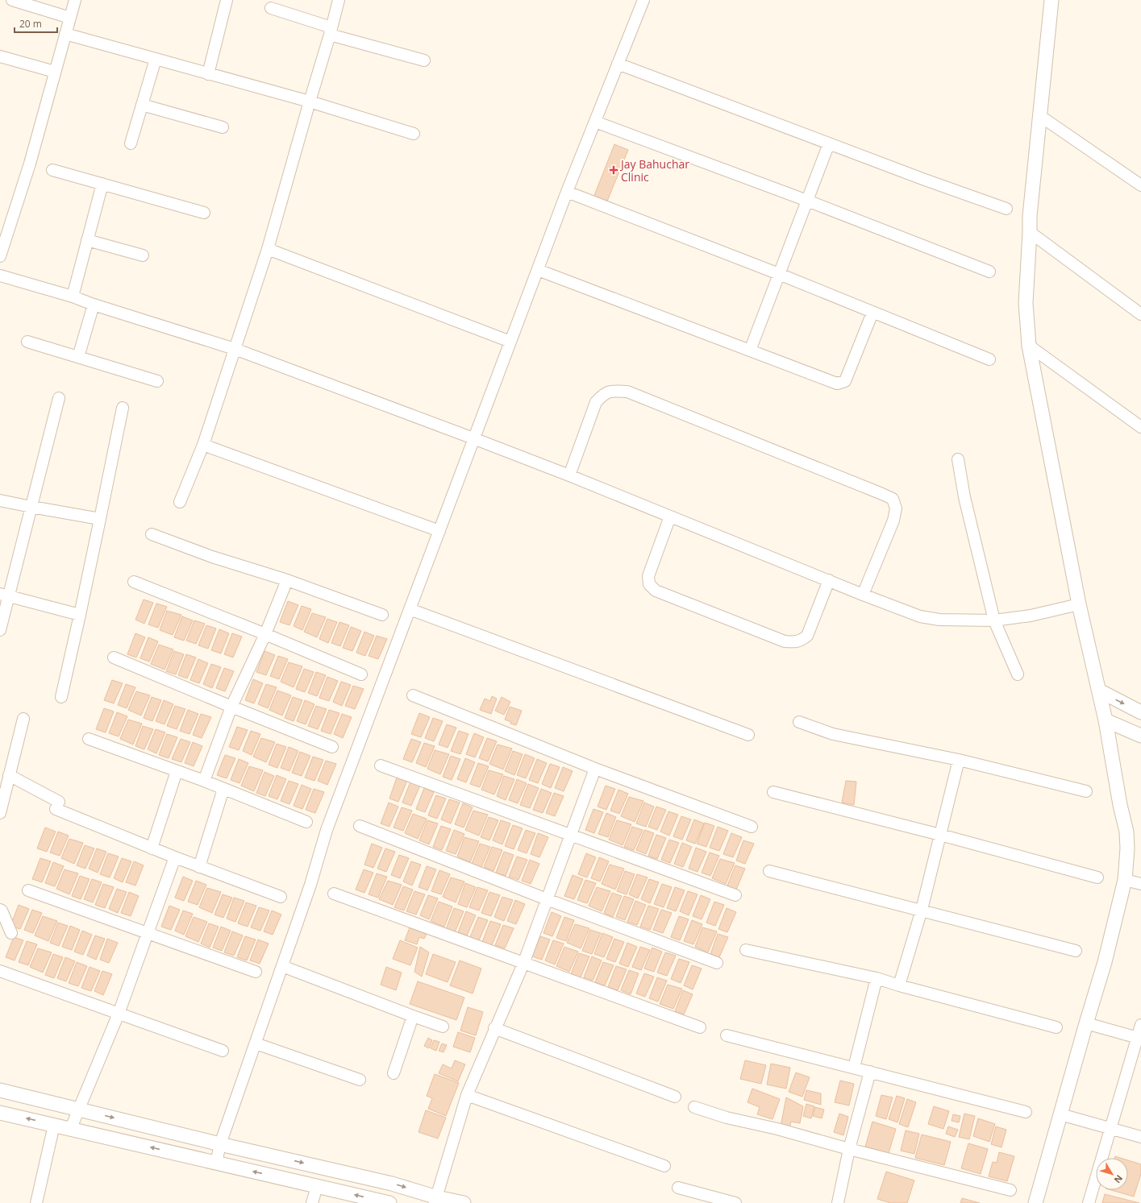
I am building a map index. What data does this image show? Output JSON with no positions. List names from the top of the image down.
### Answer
{
  "places": {
    "health": ["Jay Bahuchar Clinic"]
  },
  "scale_bar": "20 m",
  "north": "bottom right"
}
